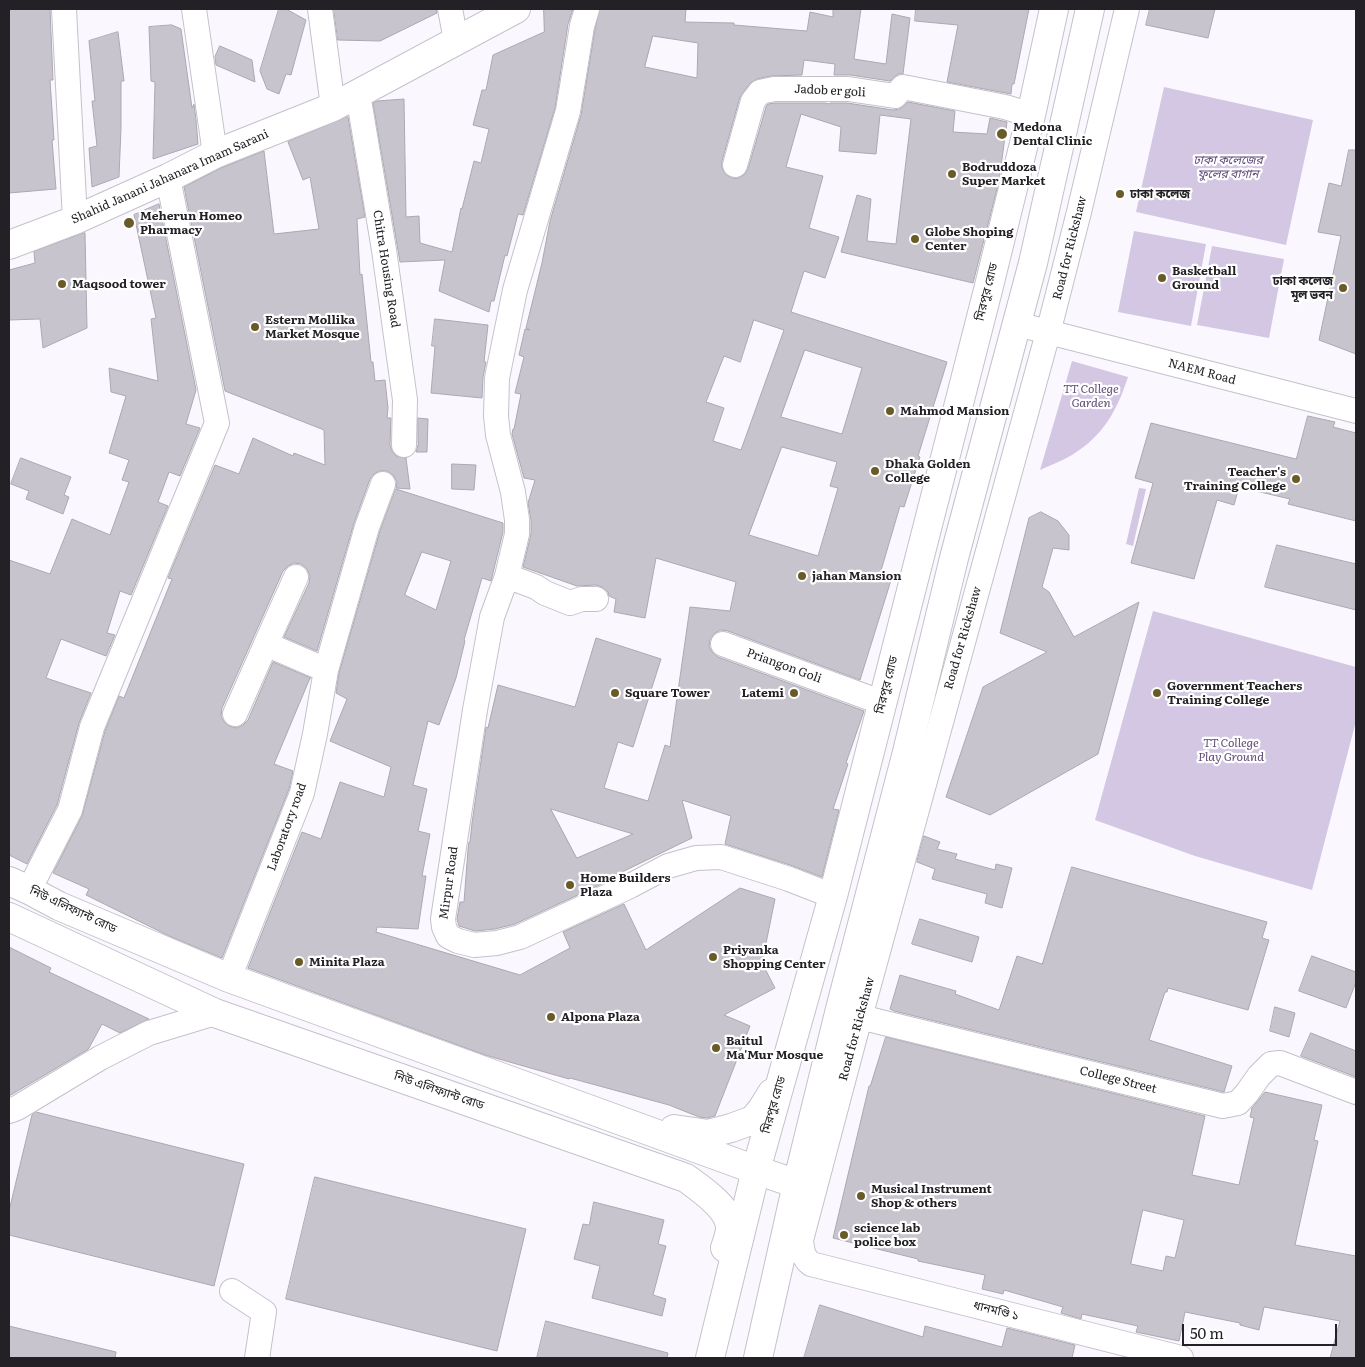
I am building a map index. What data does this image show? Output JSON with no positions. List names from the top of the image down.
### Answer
{
  "streets": {
    "main road": ["Shahid Janani Jahanara Imam Sarani", "মিরপুর রোড", "নিউ এলিফ্যান্ট রোড"],
    "street": [
      "Jadob er goli",
      "Road for Rickshaw",
      "Chitra Housing Road",
      "NAEM Road",
      "Priangon Goli",
      "Laboratory road",
      "Mirpur Road",
      "College Street",
      "ধানমণ্ডি ১"
    ]
  },
  "crossings": [
    ["Jadob er goli", "মিরপুর রোড"],
    ["Shahid Janani Jahanara Imam Sarani", "Chitra Housing Road"],
    ["Road for Rickshaw", "NAEM Road"],
    ["Road for Rickshaw", "College Street"],
    ["Road for Rickshaw", "ধানমণ্ডি ১"],
    ["মিরপুর রোড", "Priangon Goli"],
    ["মিরপুর রোড", "Mirpur Road"],
    ["মিরপুর রোড", "নিউ এলিফ্যান্ট রোড"],
    ["Laboratory road", "নিউ এলিফ্যান্ট রোড"]
  ],
  "parks": ["ঢাকা কলেজের ফুলের বাগান", "TT College Garden", "TT College Play Ground"],
  "places": [
    "Medona Dental Clinic",
    "Bodruddoza Super Market",
    "ঢাকা কলেজ",
    "Meherun Homeo Pharmacy",
    "Globe Shoping Center",
    "Basketball Ground",
    "Maqsood tower",
    "ঢাকা কলেজ মূল ভবন",
    "Estern Mollika Market Mosque",
    "Mahmod Mansion",
    "Dhaka Golden College",
    "Teacher's Training College",
    "jahan Mansion",
    "Square Tower",
    "Latemi",
    "Government Teachers Training College",
    "Home Builders Plaza",
    "Priyanka Shopping Center",
    "Minita Plaza",
    "Alpona Plaza",
    "Baitul Ma'Mur Mosque",
    "Musical Instrument Shop & others",
    "science lab police box"
  ],
  "scale_bar": "50 m"
}
